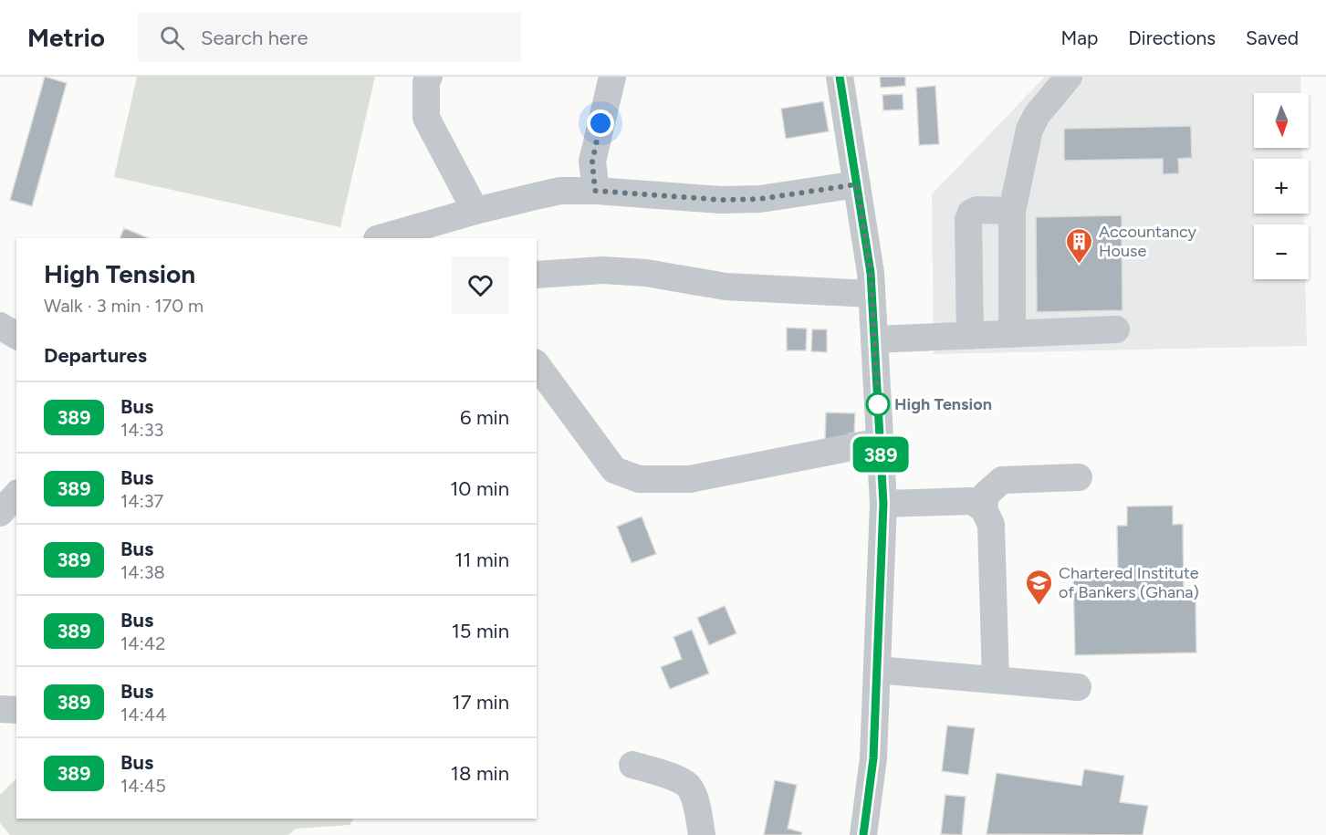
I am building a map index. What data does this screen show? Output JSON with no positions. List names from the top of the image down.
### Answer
{
  "places": {
    "building": ["Accountancy House"],
    "other": ["High Tension"],
    "school or university": ["Chartered Institute of Bankers (Ghana)"]
  },
  "lines": ["bus line 389"],
  "north": "bottom",
  "page": {
    "header": "Metrio",
    "search": "Search here",
    "nav": ["Map", "Directions", "Saved"],
    "on_map": "389",
    "map_buttons": ["+", "−"],
    "heading": [
      ["High Tension", "Walk · 3 min · 170 m"],
      "Departures"
    ],
    "list": [
      {
        "mark": "389",
        "name": "Bus",
        "note": "14:33",
        "value": "6 min"
      },
      {
        "mark": "389",
        "name": "Bus",
        "note": "14:37",
        "value": "10 min"
      },
      {
        "mark": "389",
        "name": "Bus",
        "note": "14:38",
        "value": "11 min"
      },
      {
        "mark": "389",
        "name": "Bus",
        "note": "14:42",
        "value": "15 min"
      },
      {
        "mark": "389",
        "name": "Bus",
        "note": "14:44",
        "value": "17 min"
      },
      {
        "mark": "389",
        "name": "Bus",
        "note": "14:45",
        "value": "18 min"
      }
    ]
  }
}
